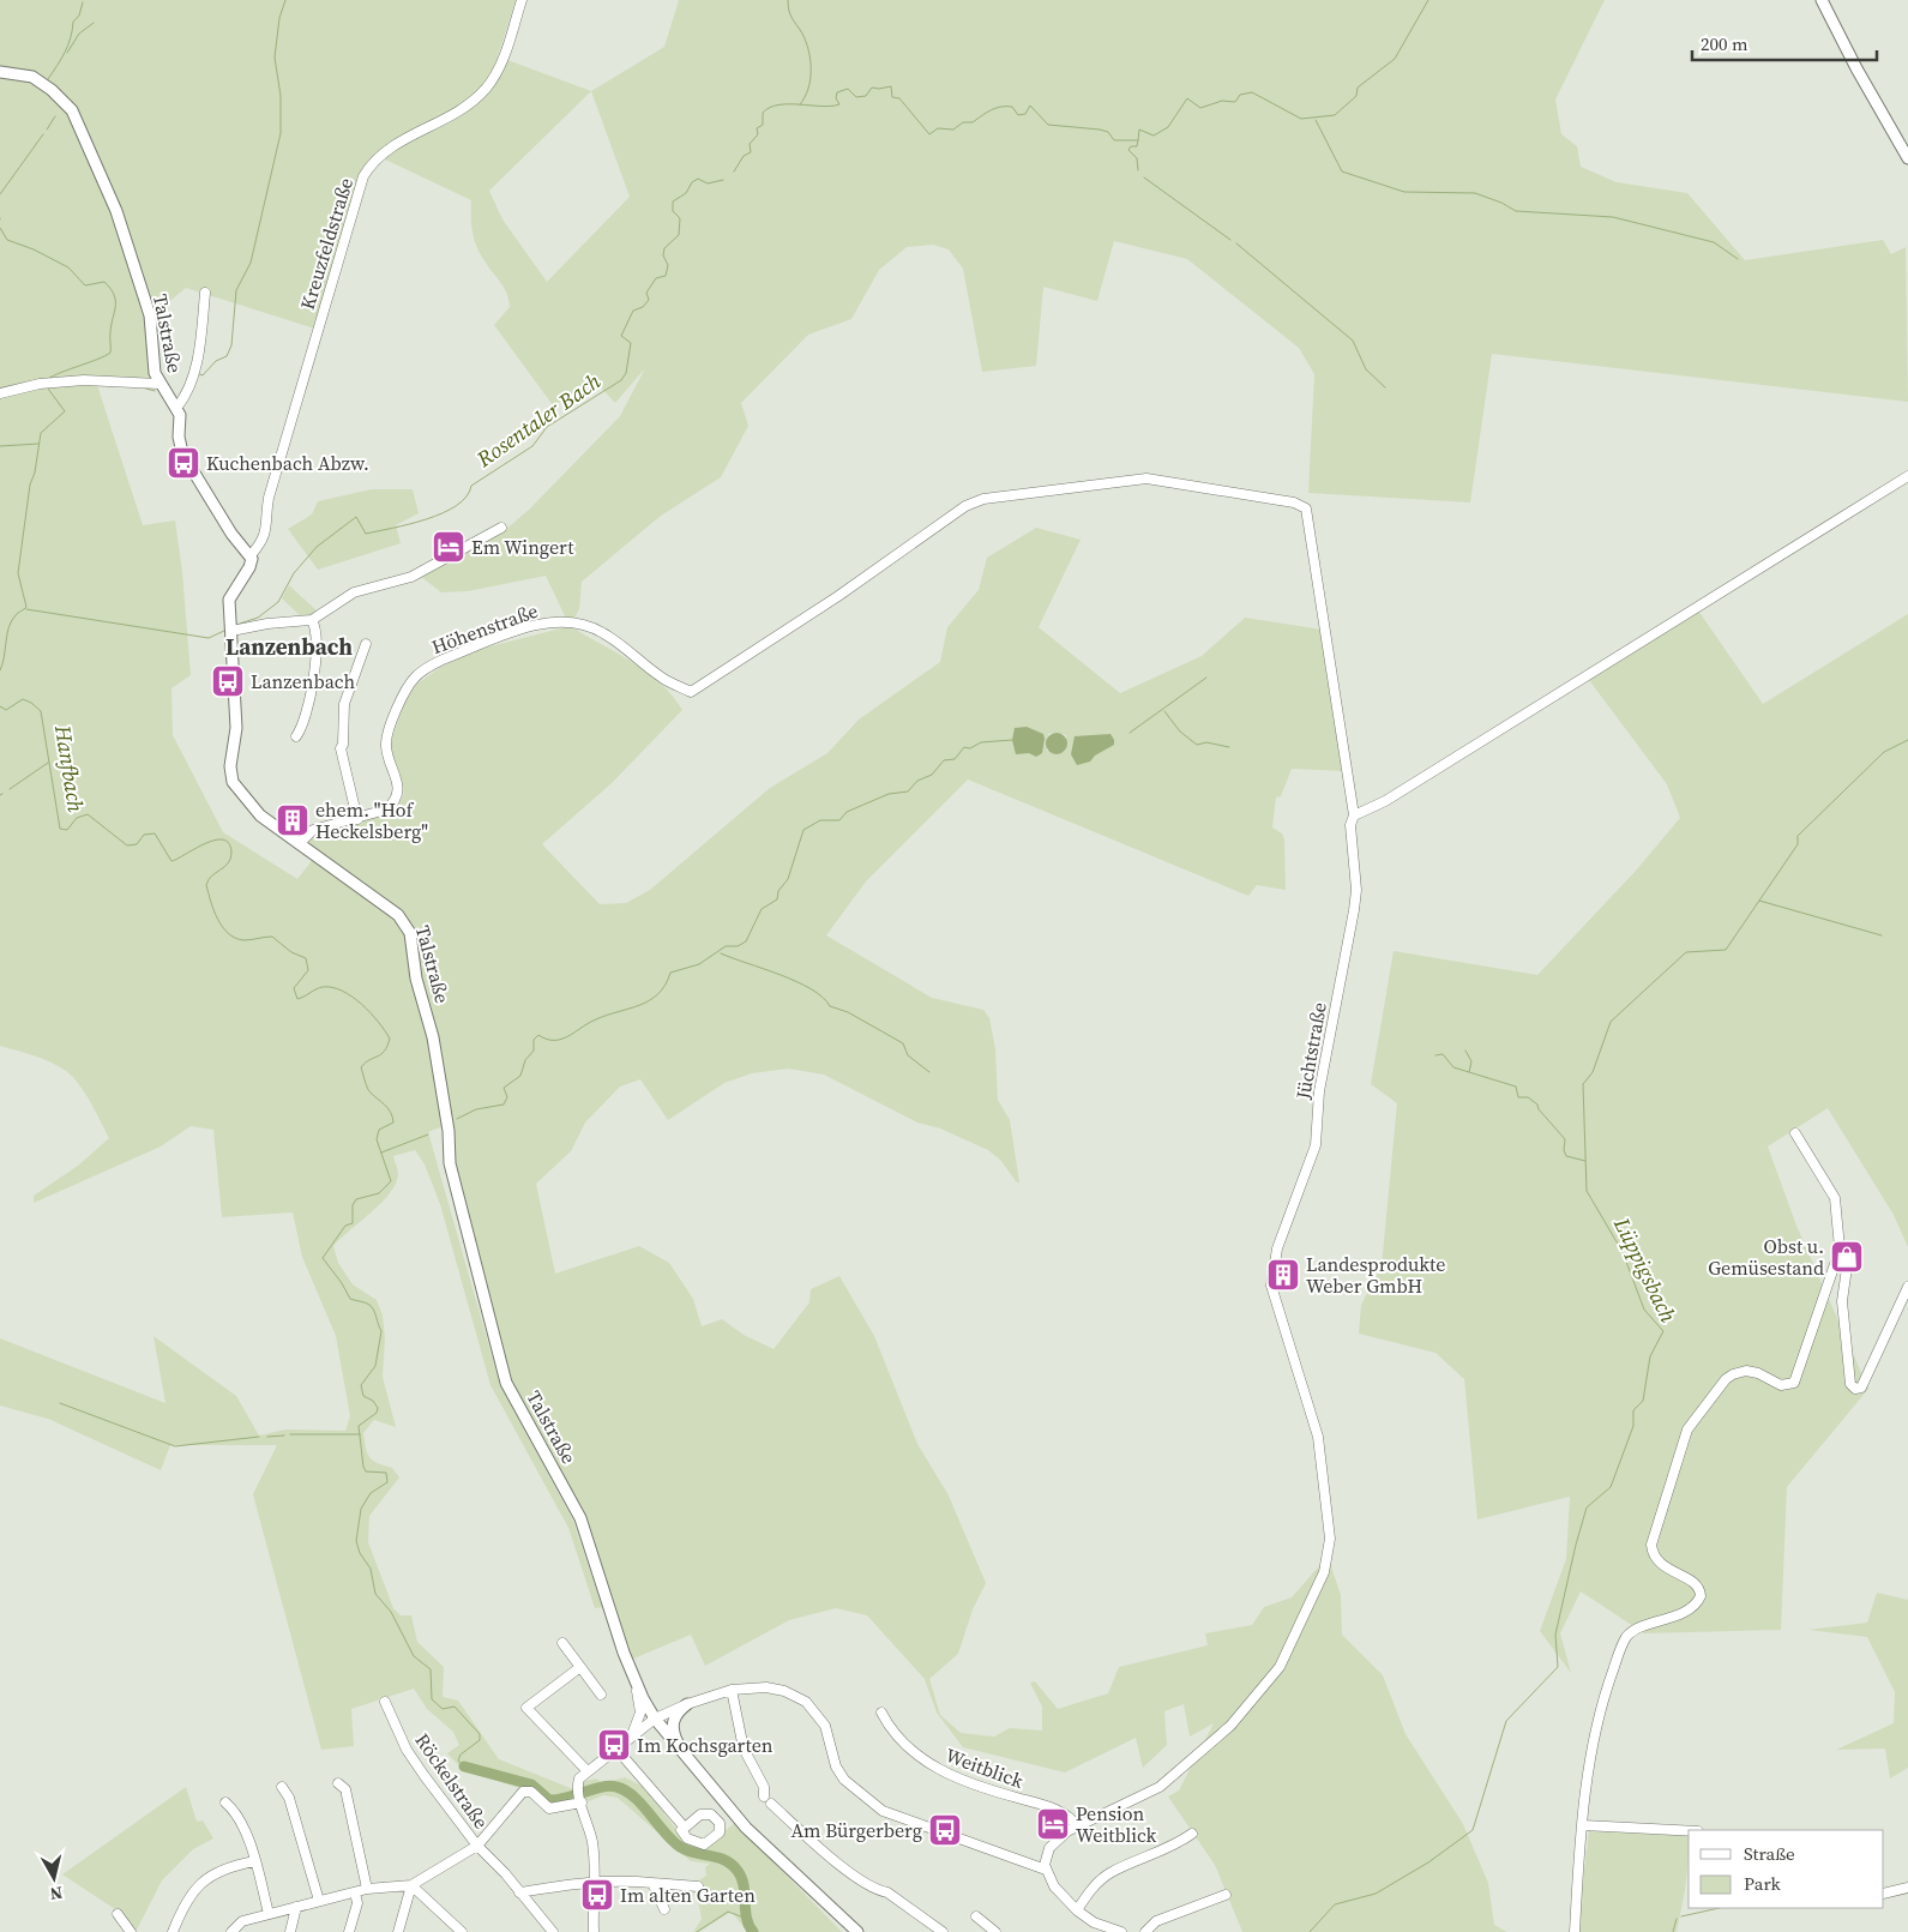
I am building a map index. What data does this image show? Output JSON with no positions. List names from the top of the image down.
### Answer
{
  "streets": {
    "main road": ["Talstraße"],
    "street": [
      "Kreuzfeldstraße",
      "Höhenstraße",
      "Jüchtstraße",
      "Weitblick",
      "Röckelstraße"
    ]
  },
  "crossings": [
    ["Kreuzfeldstraße", "Talstraße"],
    ["Talstraße", "Höhenstraße"],
    ["Höhenstraße", "Jüchtstraße"],
    ["Jüchtstraße", "Weitblick"]
  ],
  "districts": ["Lanzenbach"],
  "water": ["Rosentaler Bach", "Hanfbach", "Lüppigsbach"],
  "places": {
    "bus stop": [
      "Kuchenbach Abzw.",
      "Lanzenbach",
      "Im Kochsgarten",
      "Am Bürgerberg",
      "Im alten Garten"
    ],
    "hotel": ["Em Wingert", "Pension Weitblick"],
    "building": ["ehem. \"Hof Heckelsberg\"", "Landesprodukte Weber GmbH"],
    "shop": ["Obst u. Gemüsestand"]
  },
  "legend": ["Straße", "Park"],
  "scale_bar": "200 m",
  "north": "bottom"
}
